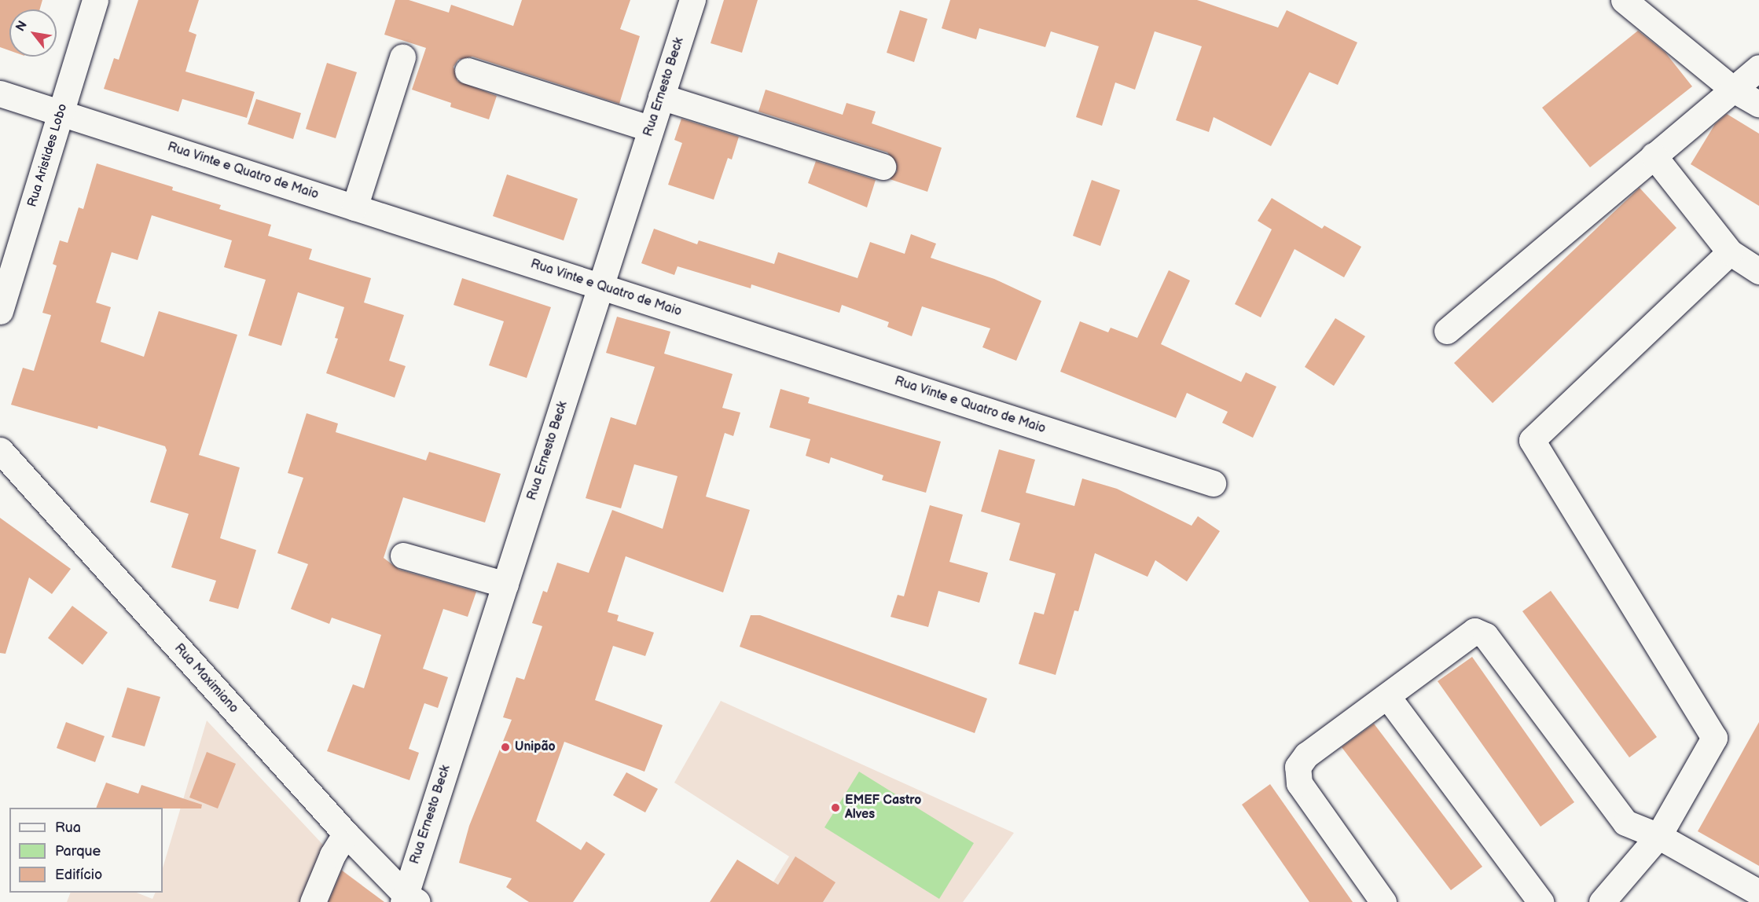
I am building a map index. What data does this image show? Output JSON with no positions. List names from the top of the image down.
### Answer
{
  "streets": {
    "street": [
      "Rua Ernesto Beck",
      "Rua Aristides Lobo",
      "Rua Vinte e Quatro de Maio",
      "Rua Maximiano"
    ]
  },
  "crossings": [
    ["Rua Ernesto Beck", "Rua Vinte e Quatro de Maio"],
    ["Rua Ernesto Beck", "Rua Maximiano"],
    ["Rua Aristides Lobo", "Rua Vinte e Quatro de Maio"]
  ],
  "places": ["Unipão", "EMEF Castro Alves"],
  "legend": ["Rua", "Parque", "Edifício"],
  "north": "top left"
}
